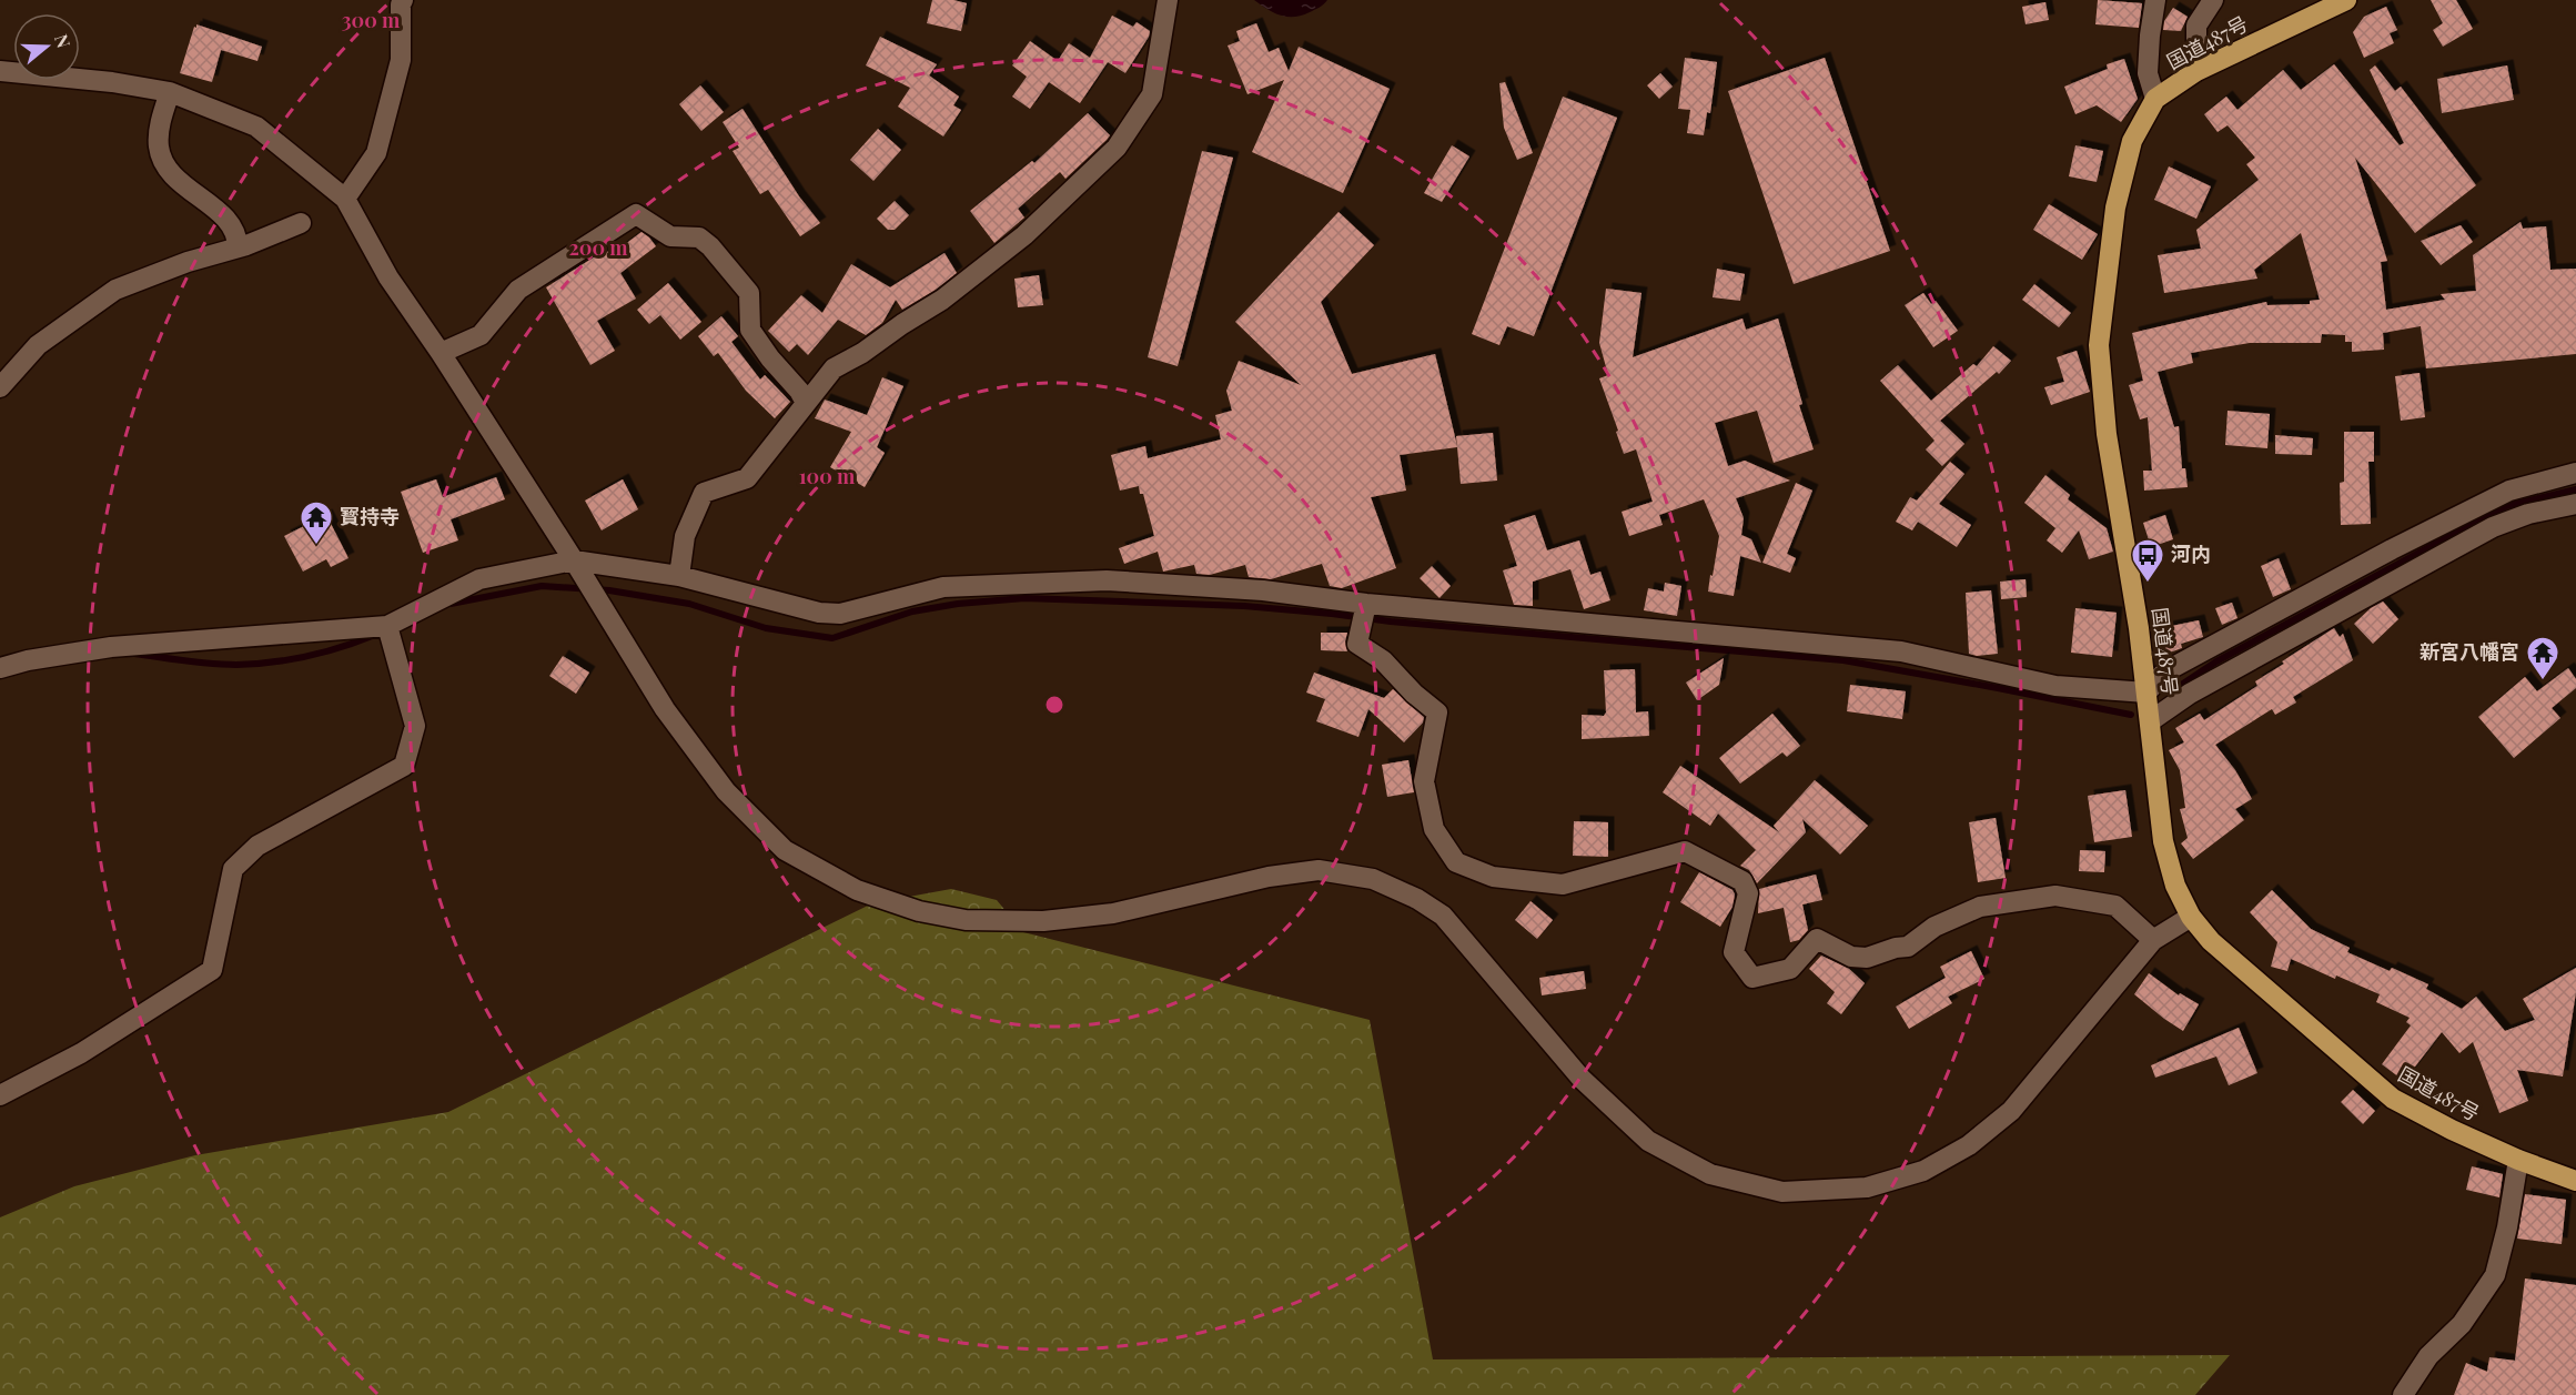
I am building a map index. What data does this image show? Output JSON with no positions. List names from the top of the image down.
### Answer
{
  "streets": {
    "highway": ["国道487号"]
  },
  "places": {
    "temple": ["寳持寺", "新宮八幡宮"],
    "bus stop": ["河内"]
  },
  "north": "right",
  "rings": ["300 m", "200 m", "100 m"]
}
